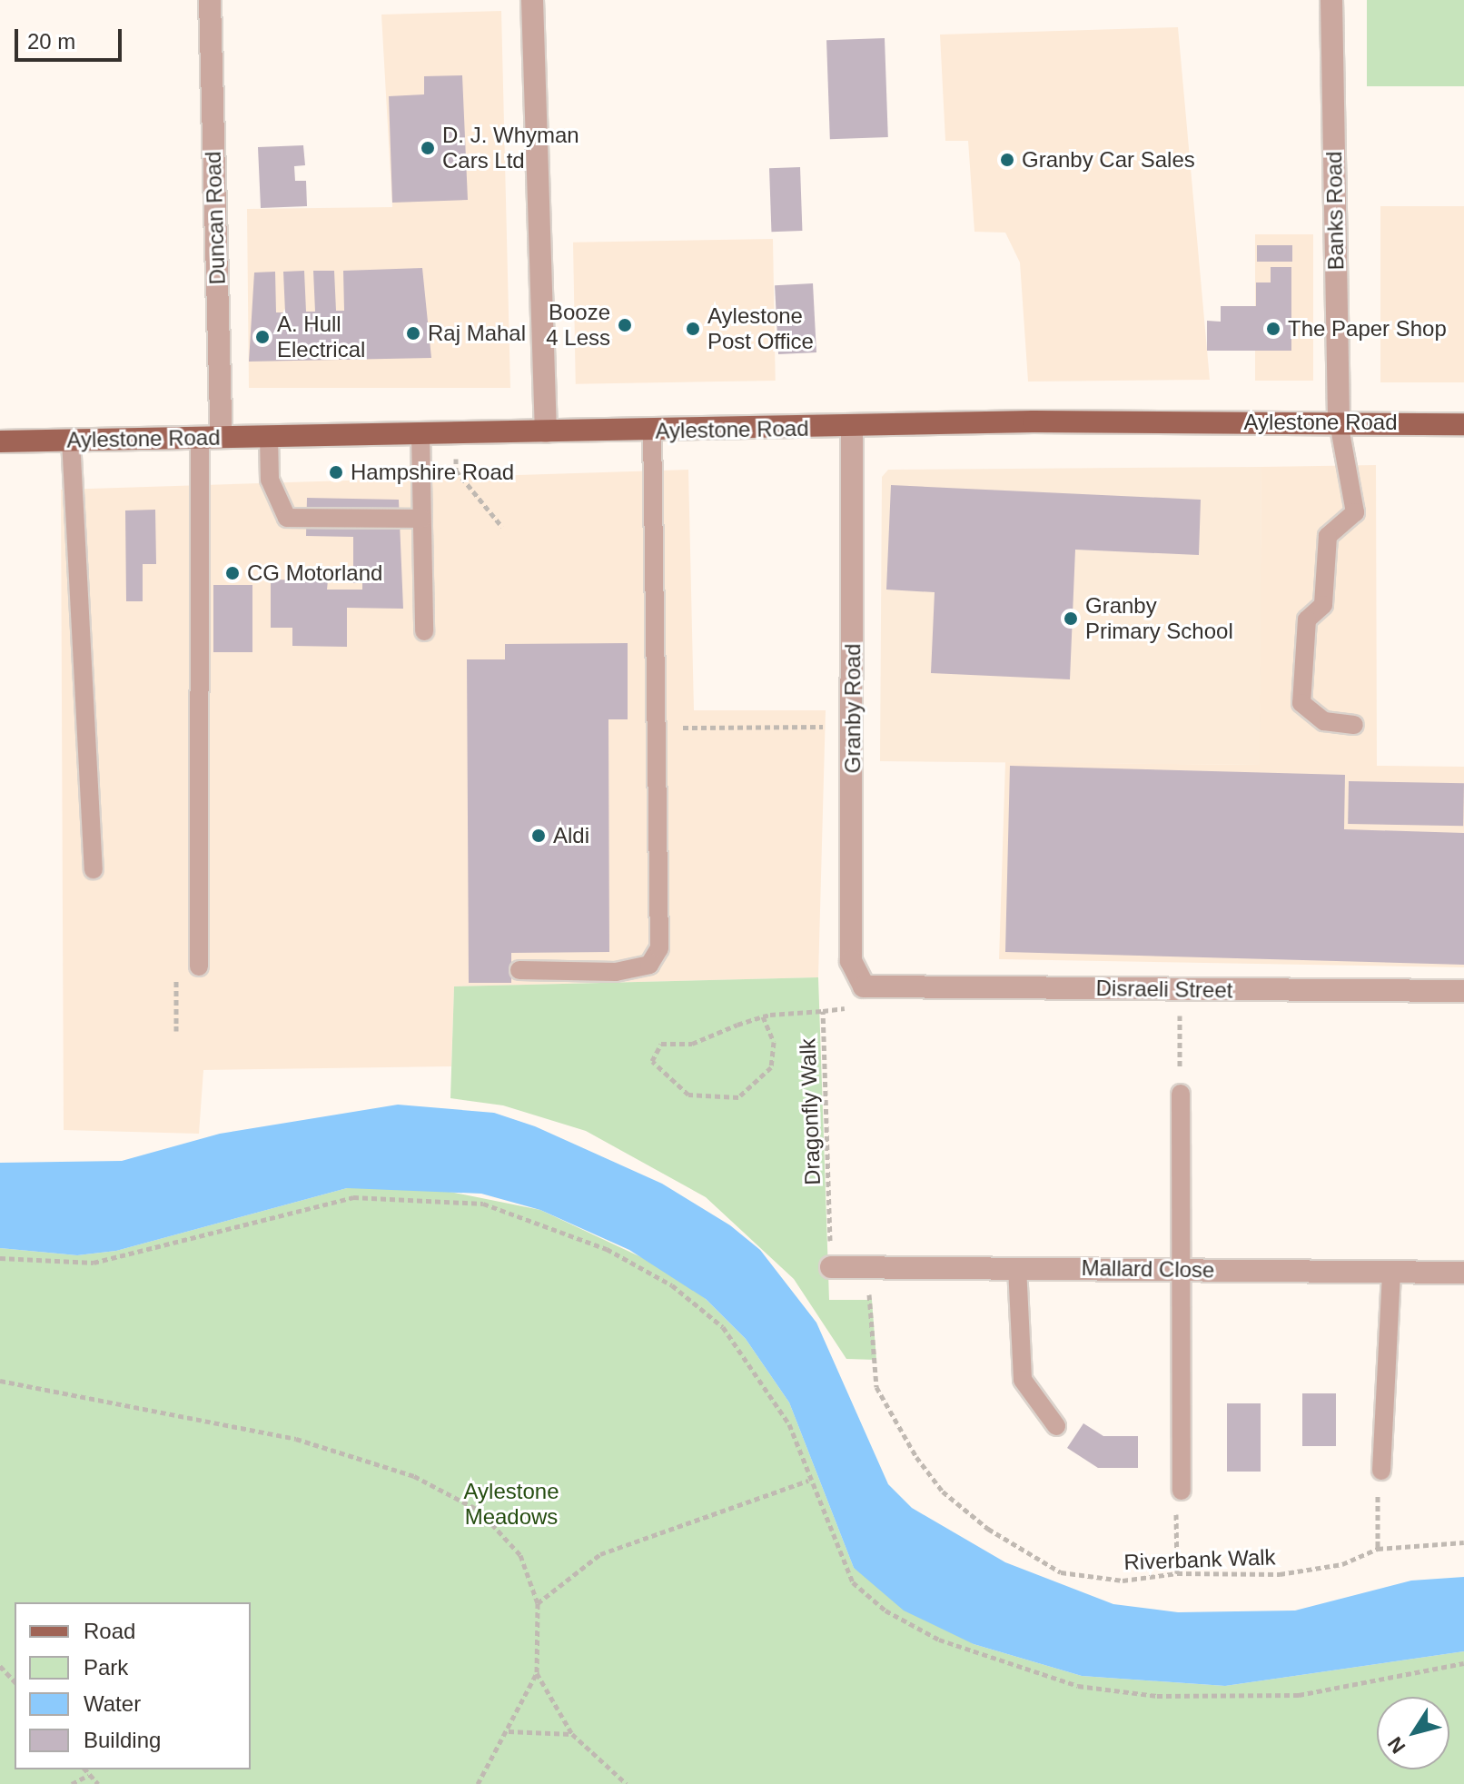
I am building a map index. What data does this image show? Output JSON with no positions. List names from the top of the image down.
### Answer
{
  "streets": {
    "main road": ["Aylestone Road"],
    "street": [
      "Banks Road",
      "Duncan Road",
      "Granby Road",
      "Disraeli Street",
      "Mallard Close"
    ],
    "path": ["Dragonfly Walk", "Riverbank Walk"]
  },
  "crossings": [
    ["Banks Road", "Aylestone Road"],
    ["Duncan Road", "Aylestone Road"],
    ["Aylestone Road", "Granby Road"],
    ["Granby Road", "Disraeli Street"],
    ["Granby Road", "Dragonfly Walk"],
    ["Disraeli Street", "Dragonfly Walk"],
    ["Dragonfly Walk", "Mallard Close"],
    ["Mallard Close", "Riverbank Walk"]
  ],
  "parks": ["Aylestone Meadows"],
  "places": [
    "D. J. Whyman Cars Ltd",
    "Granby Car Sales",
    "Booze 4 Less",
    "Aylestone Post Office",
    "The Paper Shop",
    "Raj Mahal",
    "A. Hull Electrical",
    "Hampshire Road",
    "CG Motorland",
    "Granby Primary School",
    "Aldi"
  ],
  "legend": [
    "Road",
    "Park",
    "Water",
    "Building"
  ],
  "scale_bar": "20 m",
  "north": "bottom left"
}
